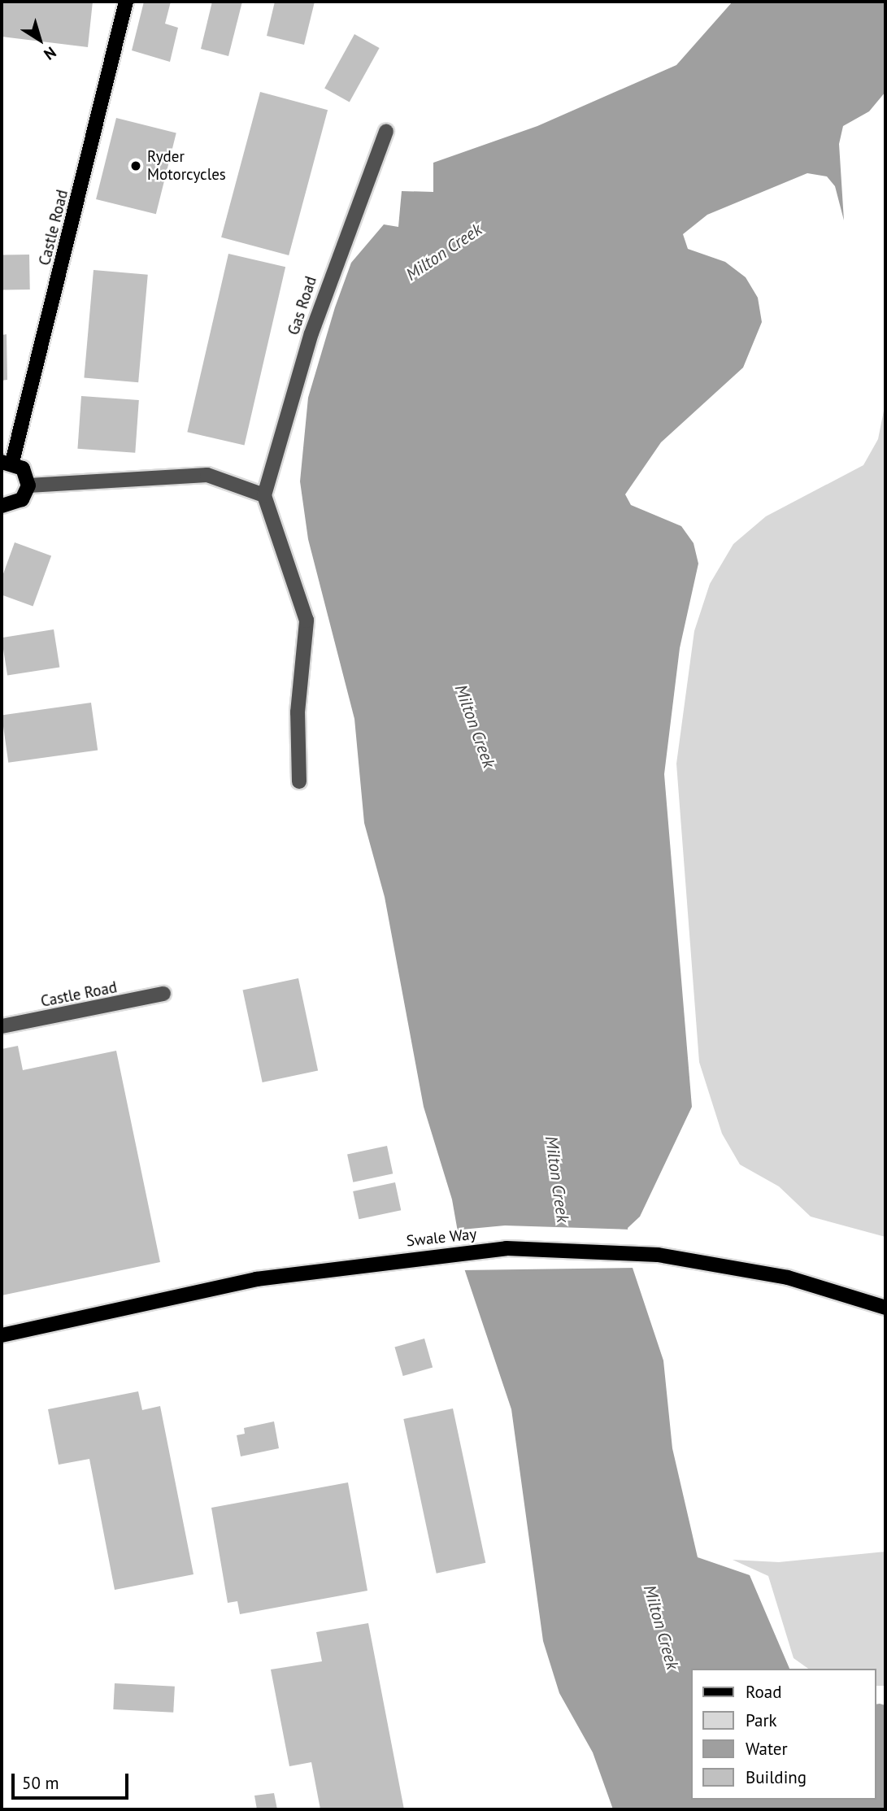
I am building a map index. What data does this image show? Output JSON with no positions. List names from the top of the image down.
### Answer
{
  "streets": {
    "main road": ["Castle Road", "Swale Way"],
    "street": ["Gas Road"]
  },
  "water": ["Milton Creek"],
  "places": ["Ryder Motorcycles"],
  "legend": [
    "Road",
    "Park",
    "Water",
    "Building"
  ],
  "scale_bar": "50 m",
  "north": "bottom right"
}
